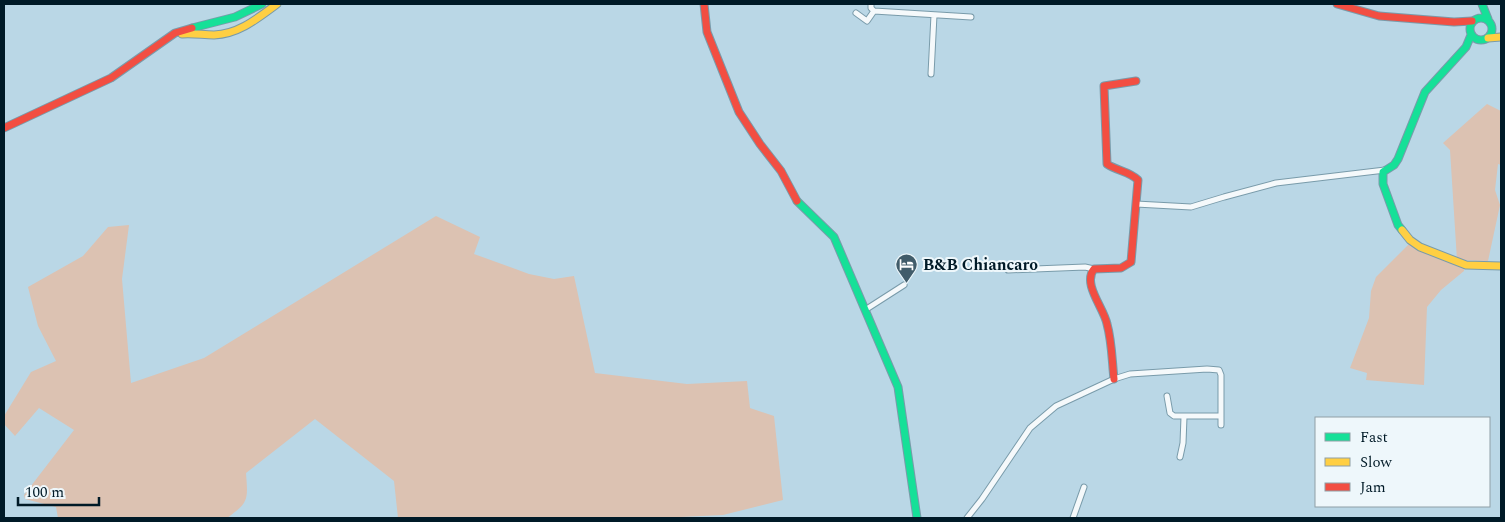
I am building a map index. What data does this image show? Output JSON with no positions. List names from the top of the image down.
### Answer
{
  "places": {
    "hotel": ["B&B Chiancaro"]
  },
  "legend": ["Fast", "Slow", "Jam"],
  "scale_bar": "100 m"
}
